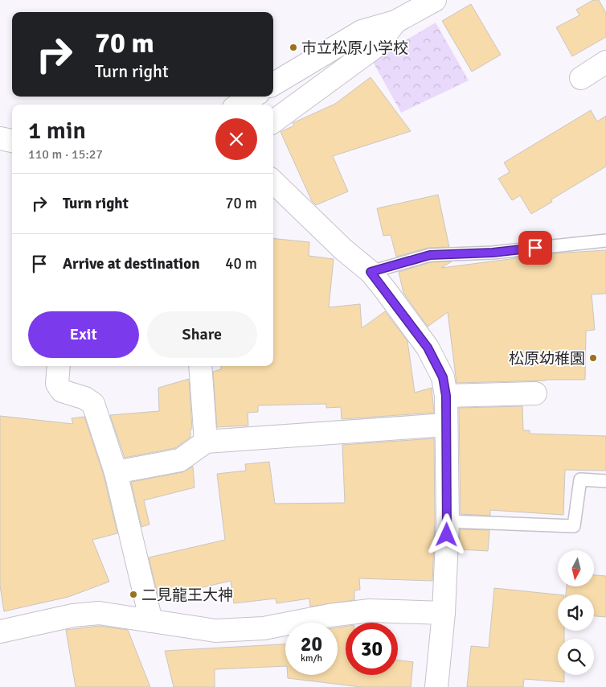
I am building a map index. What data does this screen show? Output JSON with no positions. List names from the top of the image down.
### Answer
{
  "places": ["市立松原小学校", "松原幼稚園", "二見龍王大神"],
  "north": "bottom",
  "page": {
    "turn": ["70 m", "Turn right"],
    "heading": ["1 min", "110 m · 15:27"],
    "list": [
      {
        "name": "Turn right",
        "value": "70 m"
      },
      {
        "name": "Arrive at destination",
        "value": "40 m"
      }
    ],
    "buttons": ["Exit", "Share"],
    "speed": "20 km/h",
    "limit": "30"
  }
}
